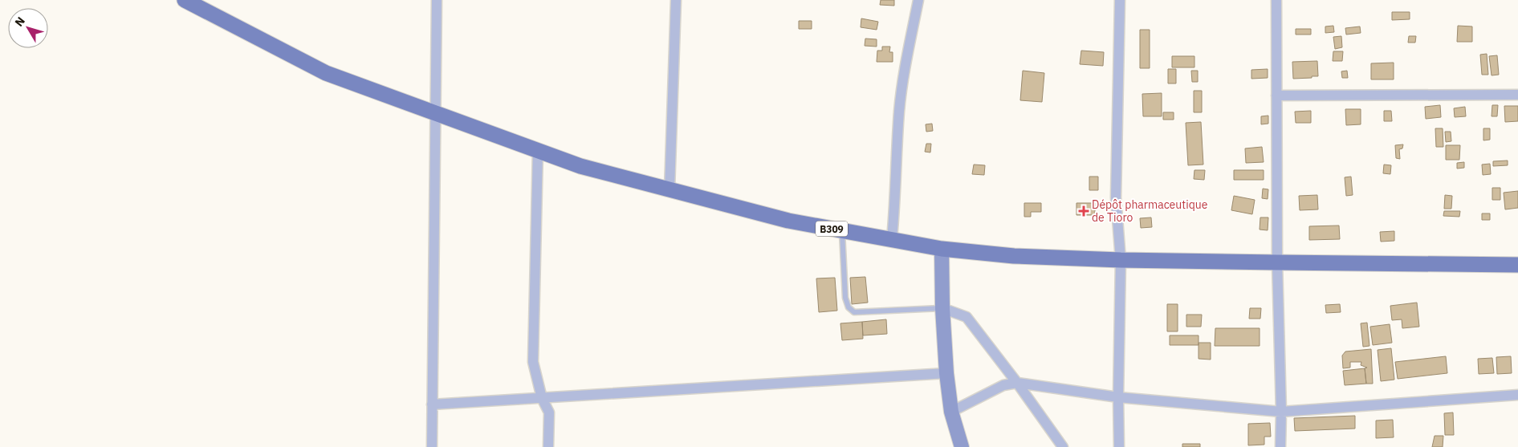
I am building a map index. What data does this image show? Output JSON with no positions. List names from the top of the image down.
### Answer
{
  "streets": {
    "main road": ["B309"]
  },
  "places": {
    "health": ["Dépôt pharmaceutique de Tioro"]
  },
  "north": "top left"
}
